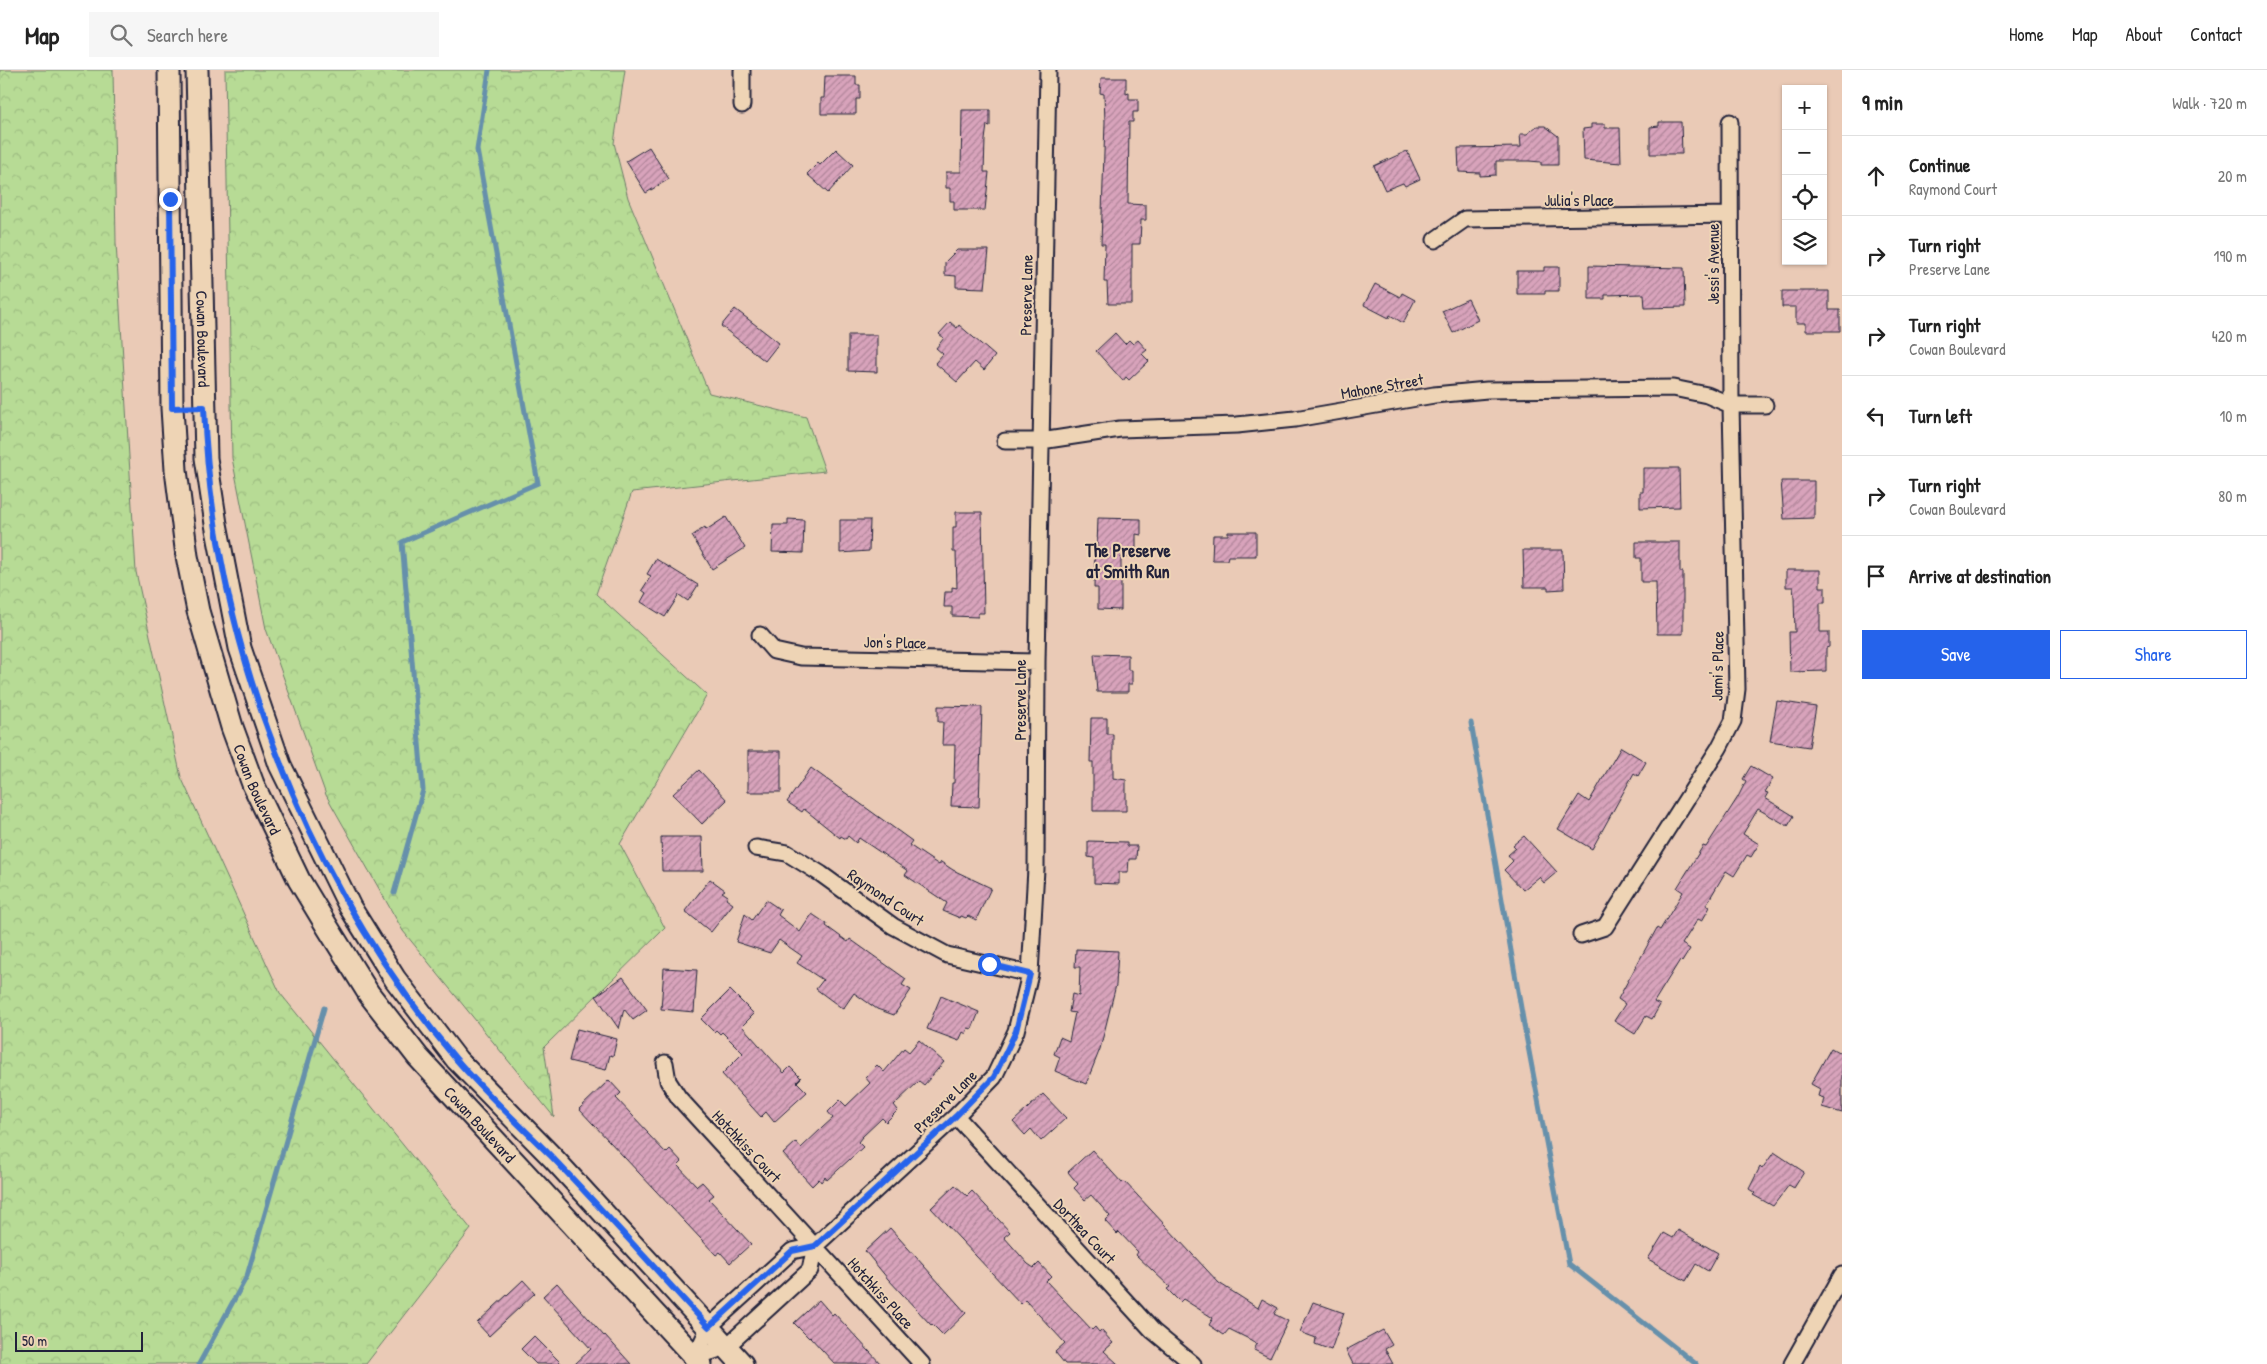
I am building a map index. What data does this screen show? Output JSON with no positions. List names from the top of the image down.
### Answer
{
  "streets": {
    "main road": ["Cowan Boulevard"],
    "street": [
      "Julia's Place",
      "Jessi's Avenue",
      "Preserve Lane",
      "Mahone Street",
      "Jon's Place",
      "Jami's Place",
      "Raymond Court",
      "Hotchkiss Court",
      "Dorthea Court",
      "Hotchkiss Place"
    ]
  },
  "crossings": [
    ["Julia's Place", "Jessi's Avenue"],
    ["Jessi's Avenue", "Mahone Street"],
    ["Jessi's Avenue", "Jami's Place"],
    ["Preserve Lane", "Cowan Boulevard"],
    ["Preserve Lane", "Mahone Street"],
    ["Preserve Lane", "Jon's Place"],
    ["Preserve Lane", "Raymond Court"],
    ["Preserve Lane", "Hotchkiss Court"],
    ["Preserve Lane", "Dorthea Court"],
    ["Preserve Lane", "Hotchkiss Place"],
    ["Mahone Street", "Jami's Place"],
    ["Hotchkiss Court", "Hotchkiss Place"]
  ],
  "districts": ["The Preserve at Smith Run"],
  "scale_bar": "50 m",
  "page": {
    "header": "Map",
    "search": "Search here",
    "nav": [
      "Home",
      "Map",
      "About",
      "Contact"
    ],
    "heading": ["9 min", "Walk · 720 m"],
    "map_buttons": ["+", "−"],
    "list": [
      ["Continue", "Raymond Court", "20 m"],
      ["Turn right", "Preserve Lane", "190 m"],
      ["Turn right", "Cowan Boulevard", "420 m"],
      ["Turn left", "10 m"],
      ["Turn right", "Cowan Boulevard", "80 m"],
      "Arrive at destination"
    ],
    "buttons": ["Save", "Share"],
    "scale": "50 m"
  }
}
